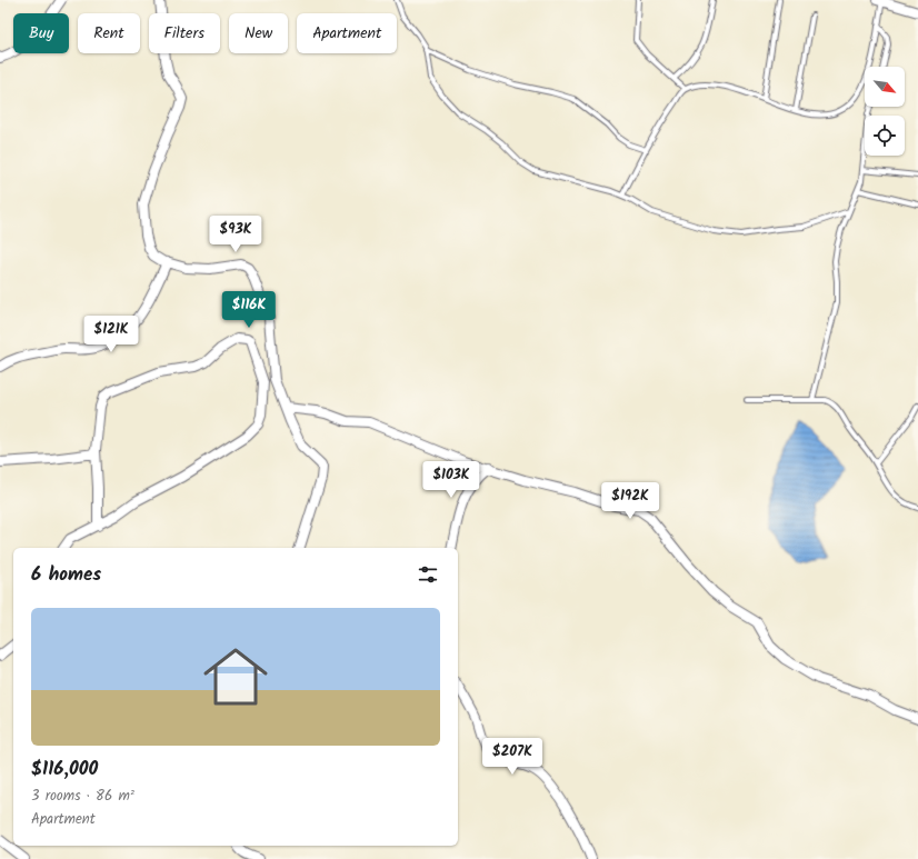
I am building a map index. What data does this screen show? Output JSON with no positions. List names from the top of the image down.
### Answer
{
  "north": "bottom right",
  "page": {
    "chip": [
      "Buy",
      "Rent",
      "Filters",
      "New",
      "Apartment"
    ],
    "price": [
      "$93K",
      "$116K",
      "$121K",
      "$103K",
      "$192K",
      "$207K"
    ],
    "heading": "6 homes",
    "list": [
      {
        "name": "$116,000",
        "note": "3 rooms · 86 m² · Apartment"
      }
    ]
  }
}
